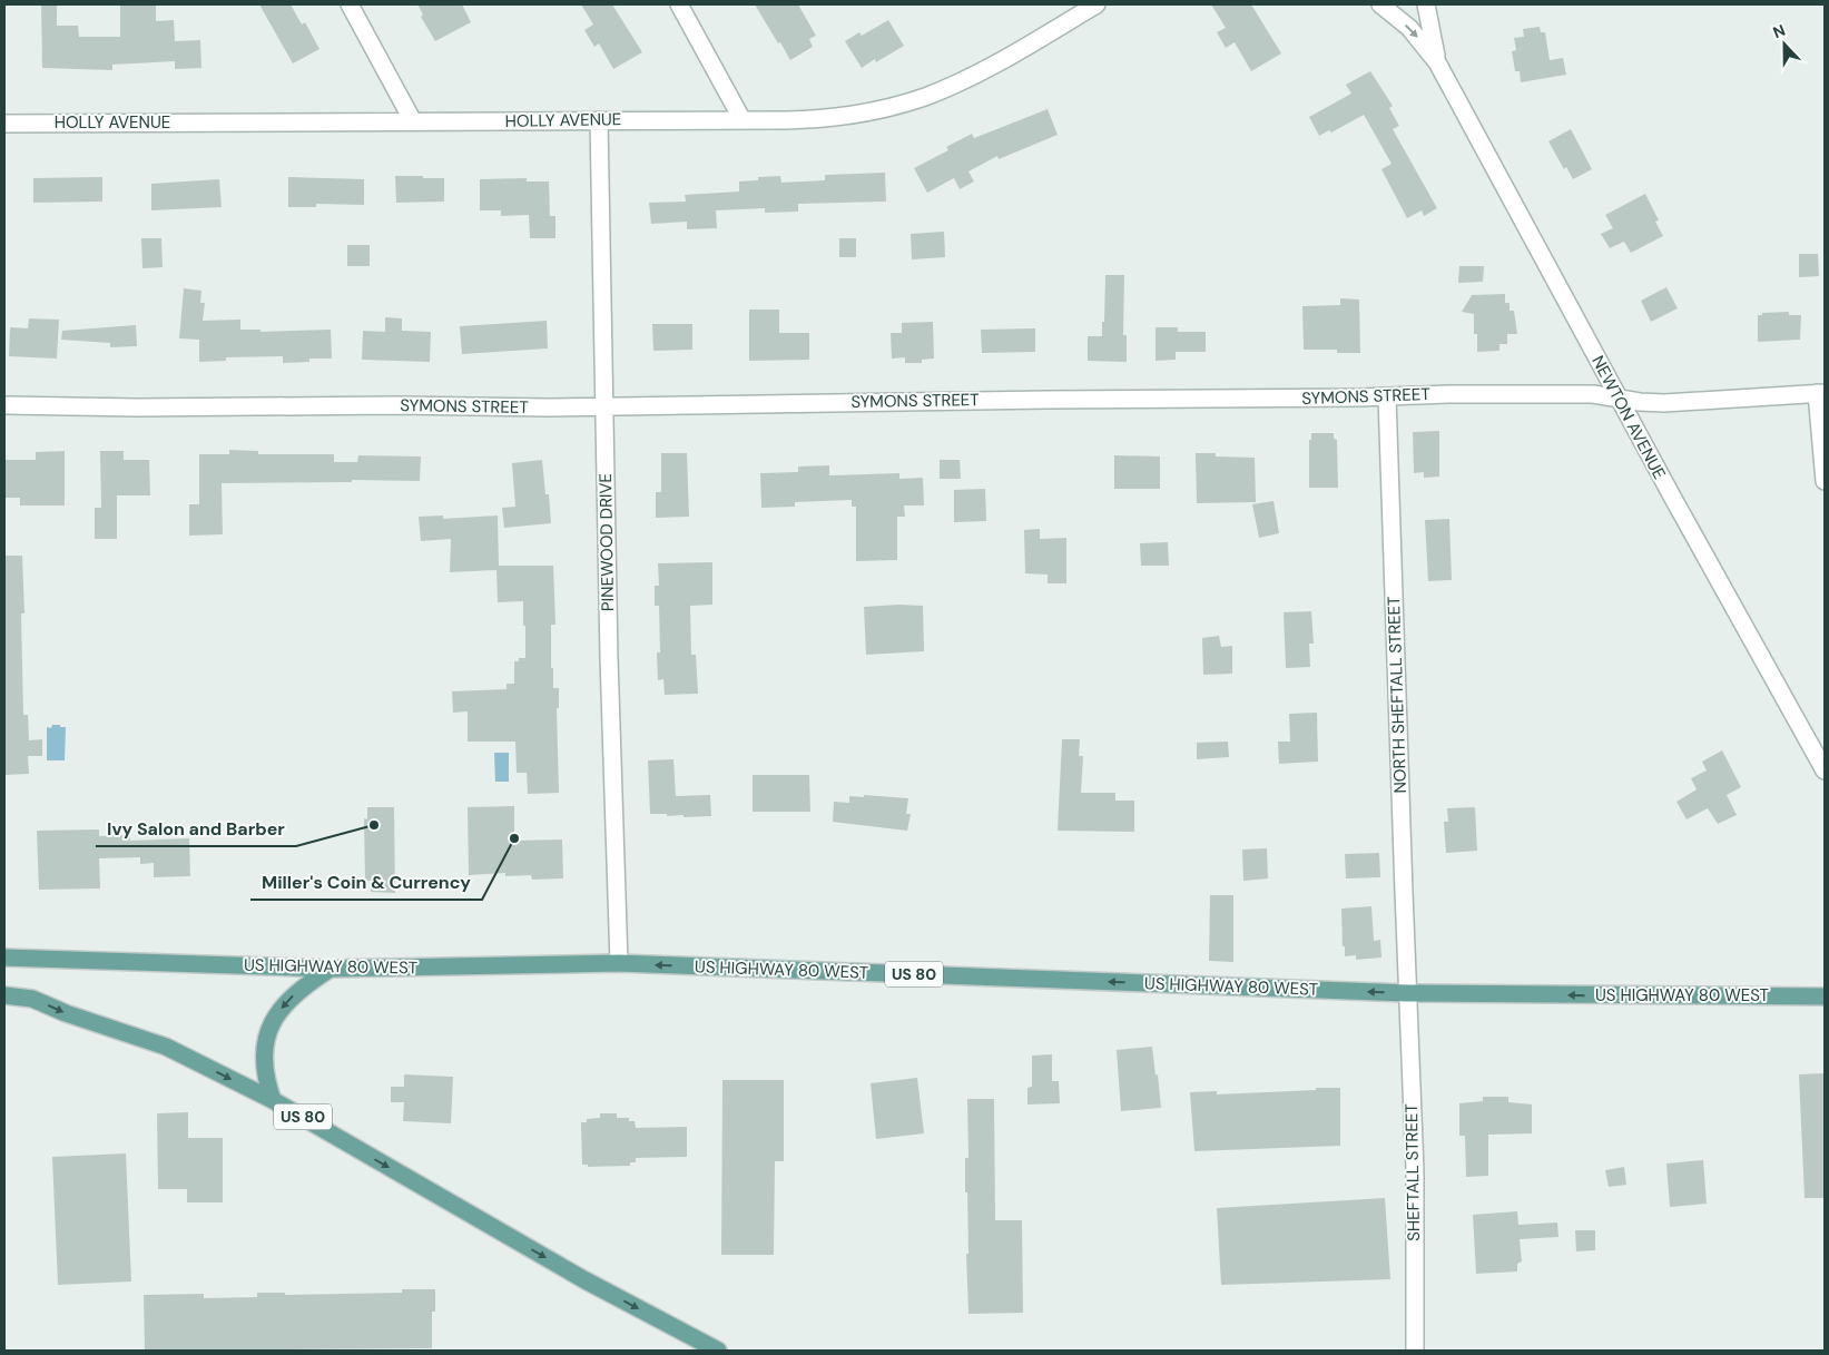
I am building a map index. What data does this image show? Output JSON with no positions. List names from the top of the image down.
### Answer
{
  "streets": {
    "main road": ["US HIGHWAY 80 WEST", "US 80"],
    "street": [
      "HOLLY AVENUE",
      "SYMONS STREET",
      "NEWTON AVENUE",
      "PINEWOOD DRIVE",
      "NORTH SHEFTALL STREET",
      "SHEFTALL STREET"
    ]
  },
  "crossings": [
    ["HOLLY AVENUE", "PINEWOOD DRIVE"],
    ["SYMONS STREET", "NEWTON AVENUE"],
    ["SYMONS STREET", "PINEWOOD DRIVE"],
    ["SYMONS STREET", "NORTH SHEFTALL STREET"],
    ["PINEWOOD DRIVE", "US HIGHWAY 80 WEST"],
    ["NORTH SHEFTALL STREET", "US HIGHWAY 80 WEST"],
    ["NORTH SHEFTALL STREET", "SHEFTALL STREET"],
    ["US HIGHWAY 80 WEST", "SHEFTALL STREET"]
  ],
  "one_way": ["US HIGHWAY 80 WEST"],
  "places": ["Ivy Salon and Barber", "Miller's Coin & Currency"],
  "north": "top"
}
